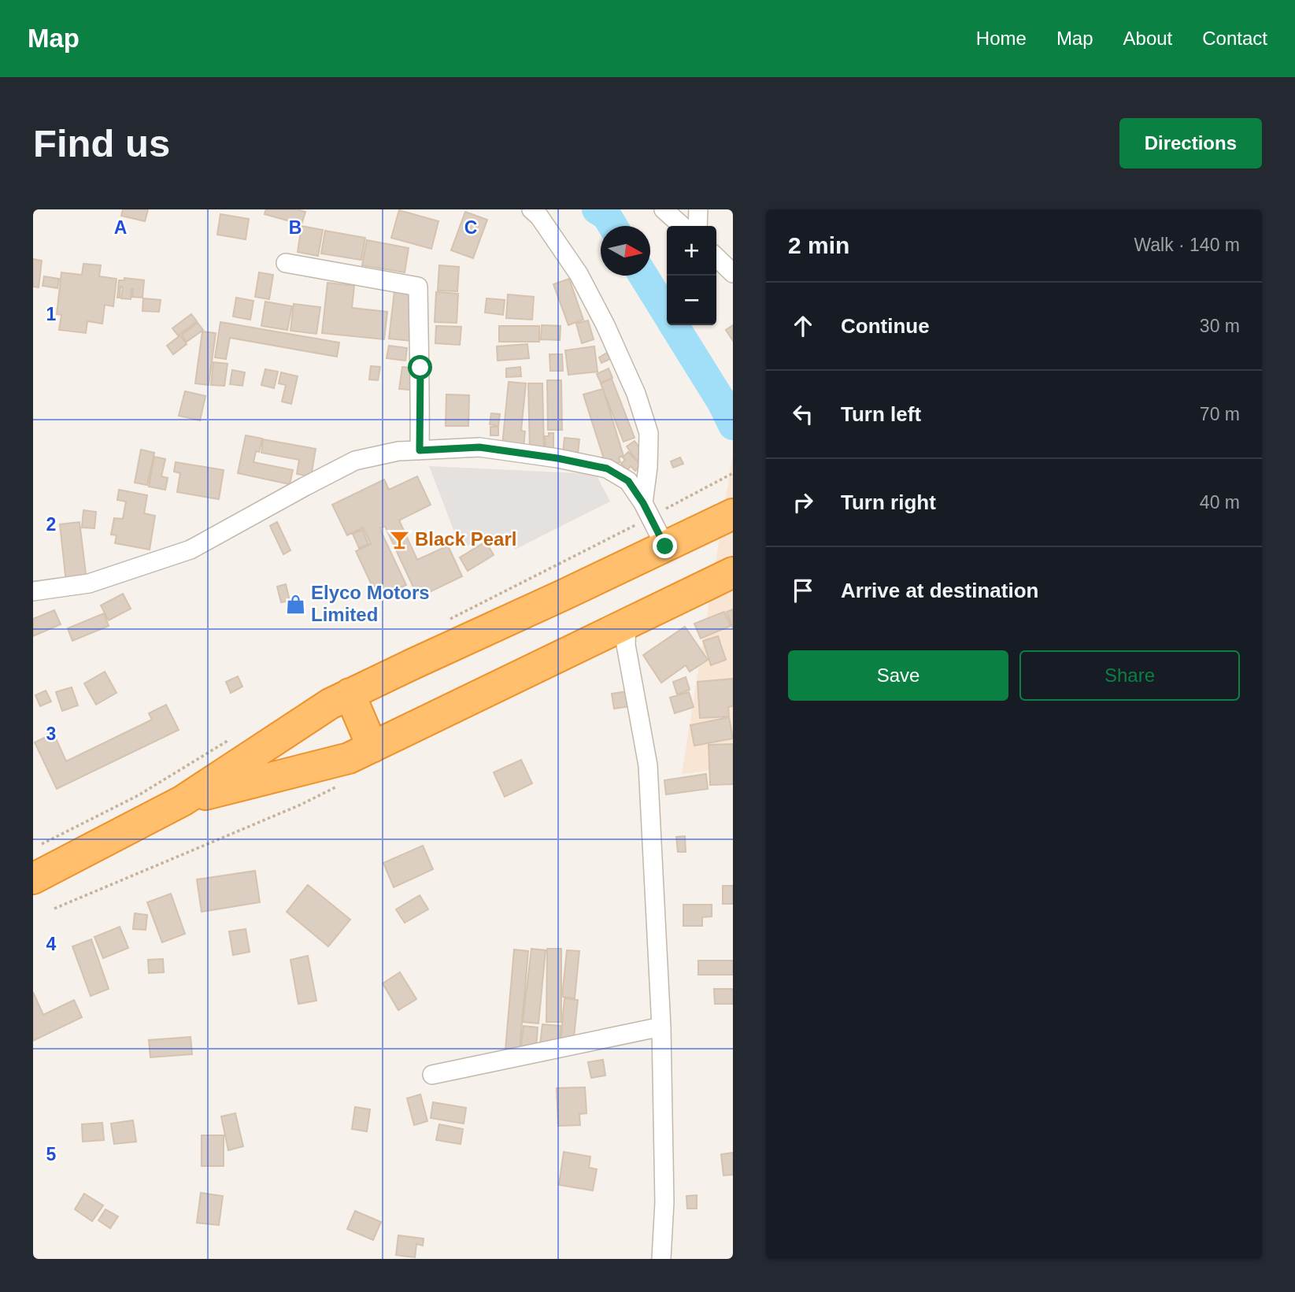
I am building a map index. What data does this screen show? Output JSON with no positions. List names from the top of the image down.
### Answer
{
  "places": {
    "bar": ["Black Pearl"],
    "shop": ["Elyco Motors Limited"]
  },
  "north": "right",
  "page": {
    "header": "Map",
    "nav": [
      "Home",
      "Map",
      "About",
      "Contact"
    ],
    "buttons": [
      "Directions",
      ["Save", "Share"]
    ],
    "title": "Find us",
    "heading": ["2 min", "Walk · 140 m"],
    "map_buttons": ["+", "−"],
    "list": [
      ["Continue", "30 m"],
      ["Turn left", "70 m"],
      ["Turn right", "40 m"],
      "Arrive at destination"
    ]
  },
  "grid": {
    "columns": ["A", "B", "C"],
    "rows": [
      "1",
      "2",
      "3",
      "4",
      "5"
    ]
  }
}
